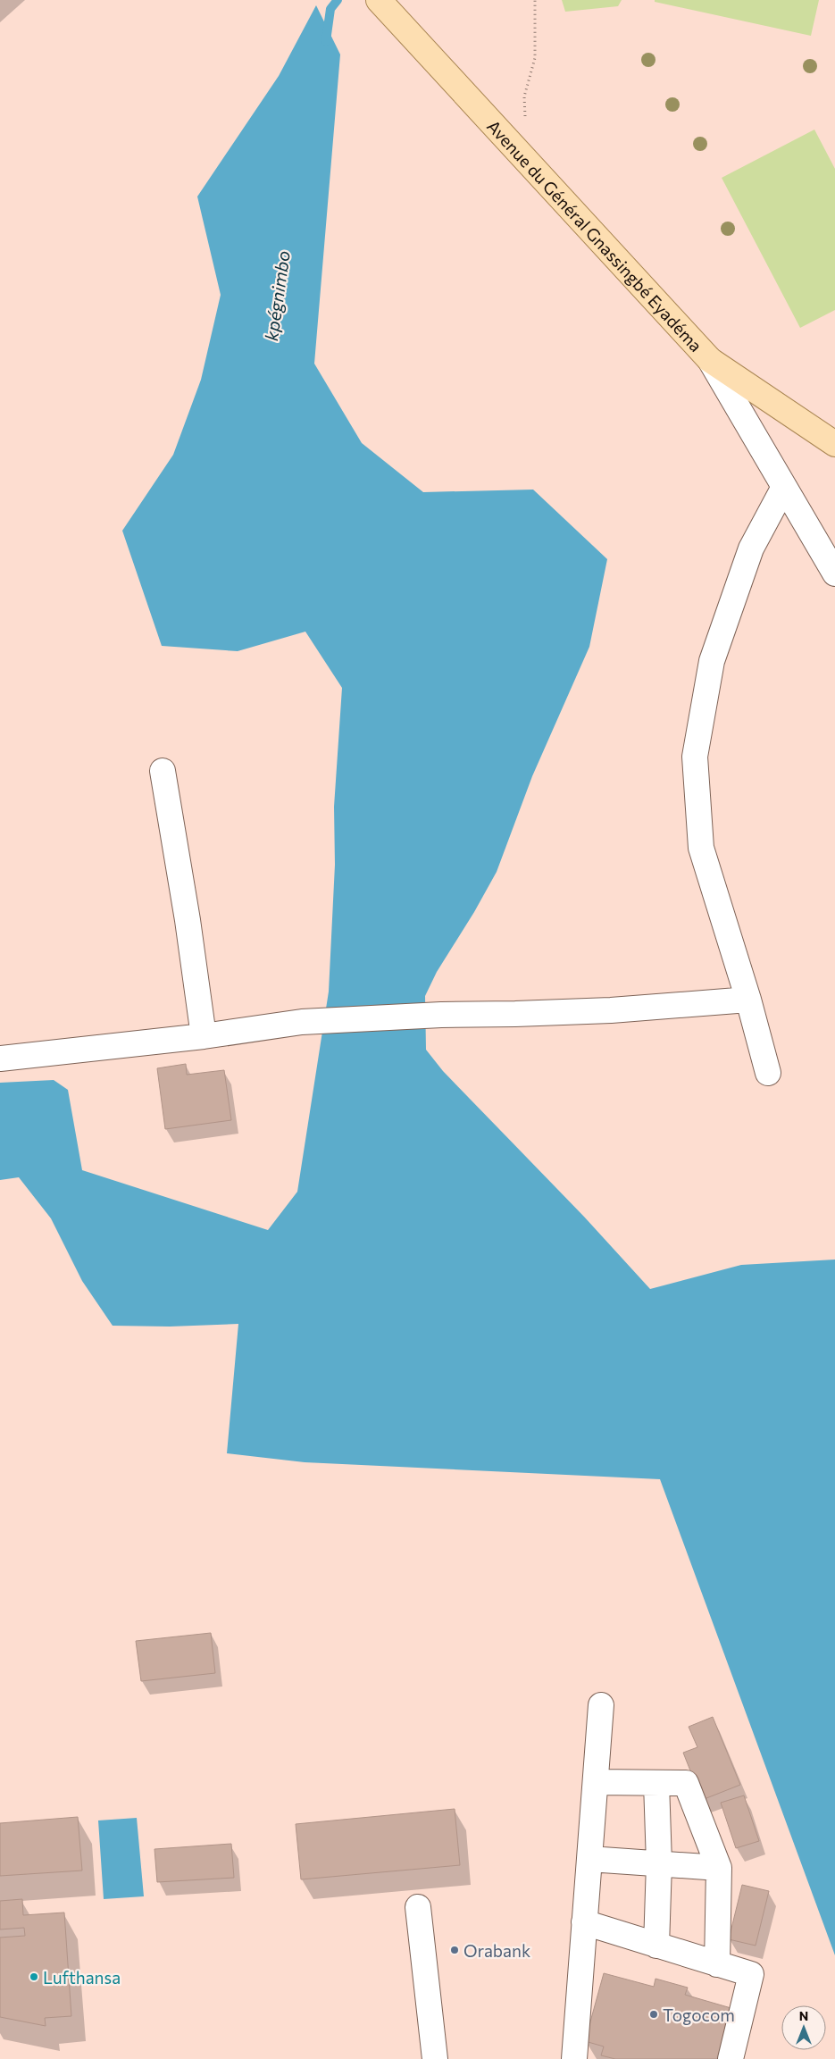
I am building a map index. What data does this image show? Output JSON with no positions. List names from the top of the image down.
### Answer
{
  "streets": {
    "main road": ["Avenue du Général Gnassingbé Eyadéma"]
  },
  "water": ["kpégnimbo"],
  "places": ["Orabank", "Lufthansa", "Togocom"],
  "north": "top"
}
